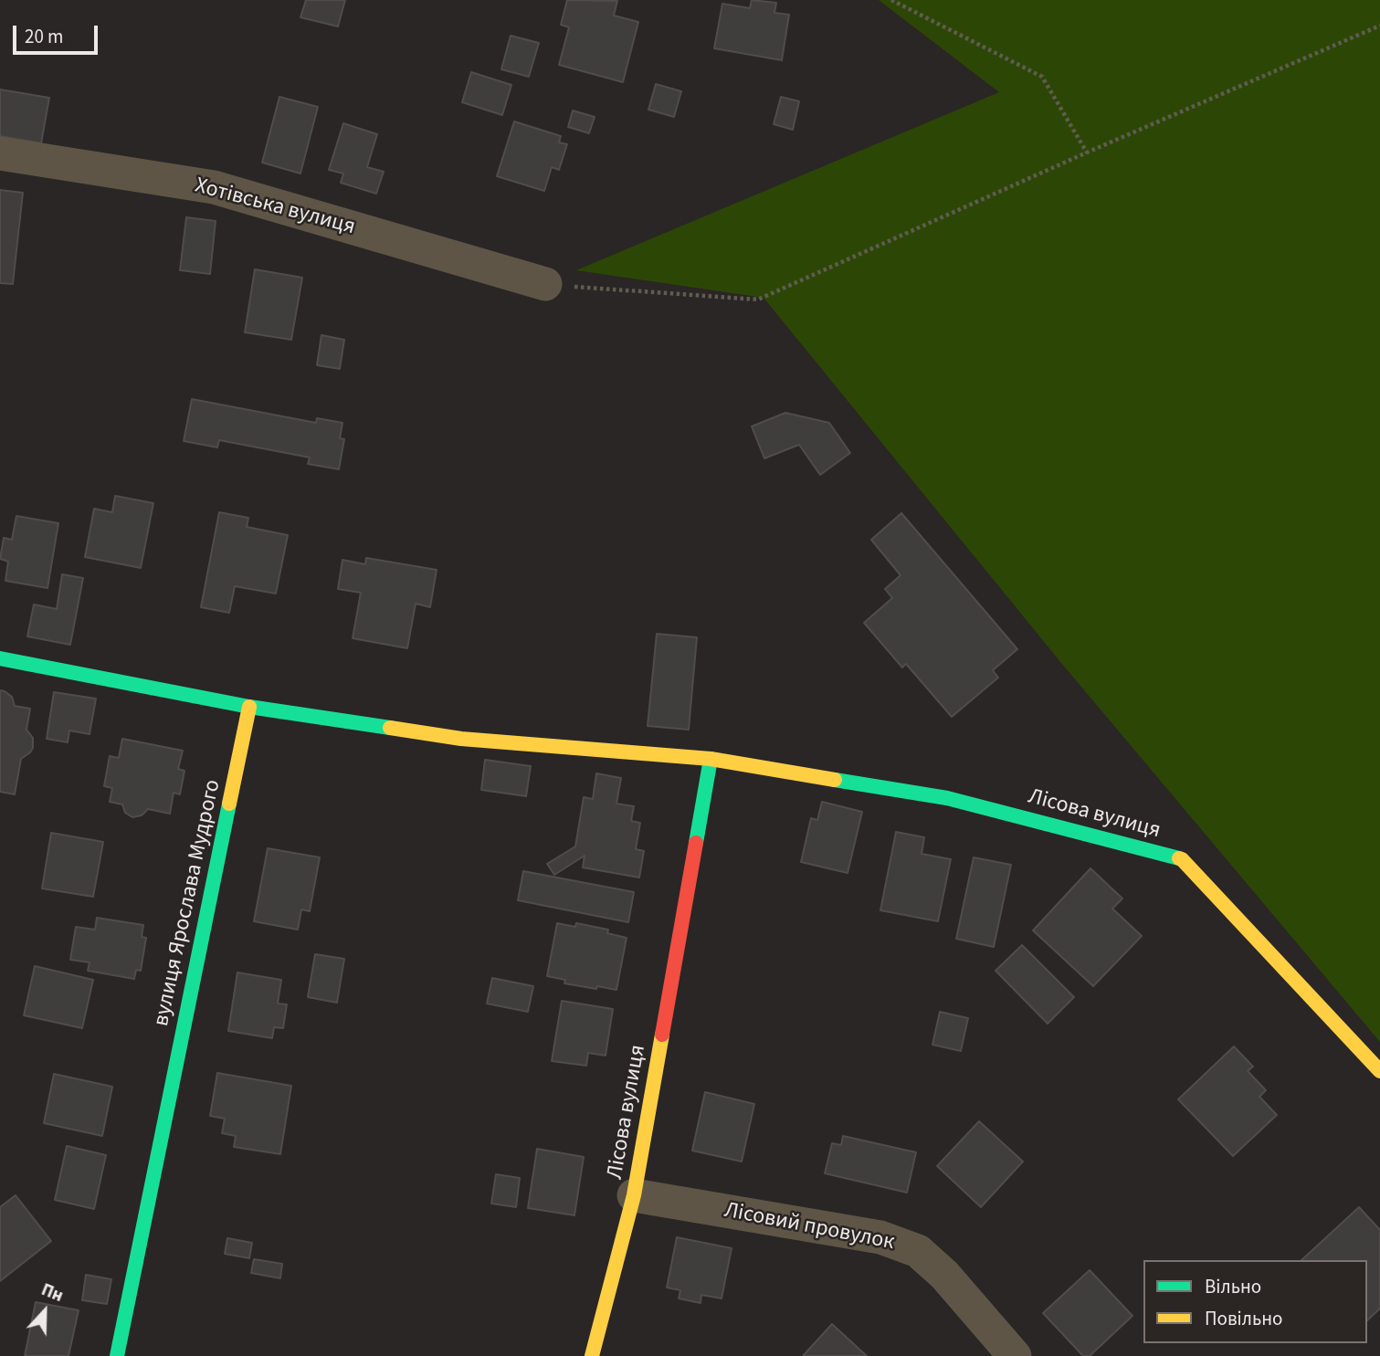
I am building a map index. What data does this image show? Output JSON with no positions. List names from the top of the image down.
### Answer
{
  "streets": {
    "street": [
      "Хотівська вулиця",
      "Лісова вулиця",
      "вулиця Ярослава Мудрого",
      "Лісовий провулок"
    ]
  },
  "crossings": [
    ["Лісова вулиця", "вулиця Ярослава Мудрого"],
    ["Лісова вулиця", "Лісовий провулок"]
  ],
  "legend": ["Вільно", "Повільно"],
  "scale_bar": "20 m",
  "north": "top"
}
